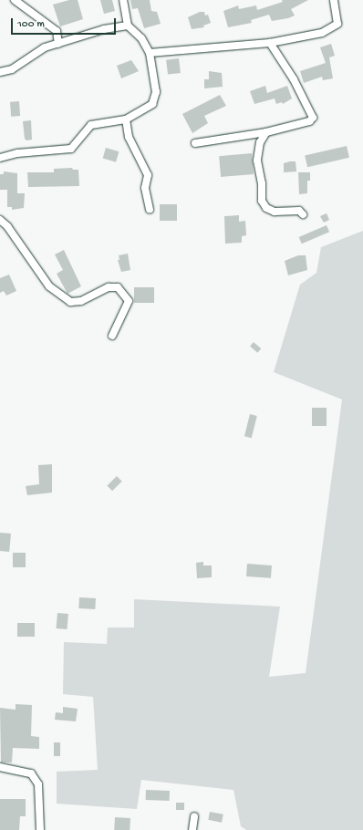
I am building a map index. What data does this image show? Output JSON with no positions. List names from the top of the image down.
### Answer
{
  "scale_bar": "100 m"
}
